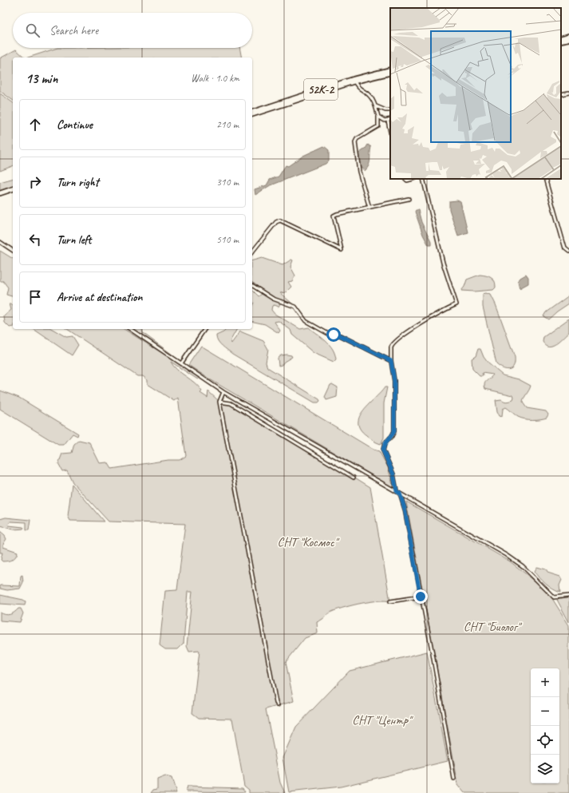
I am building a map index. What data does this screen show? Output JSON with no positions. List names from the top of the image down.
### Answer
{
  "streets": {
    "main road": ["52К-2"]
  },
  "parks": ["СНТ \"Космос\"", "СНТ \"Биолог\"", "СНТ \"Центр\""],
  "page": {
    "search": "Search here",
    "heading": ["13 min", "Walk · 1.0 km"],
    "list": [
      ["Continue", "210 m"],
      ["Turn right", "310 m"],
      ["Turn left", "510 m"],
      "Arrive at destination"
    ],
    "map_buttons": ["+", "−"]
  }
}
